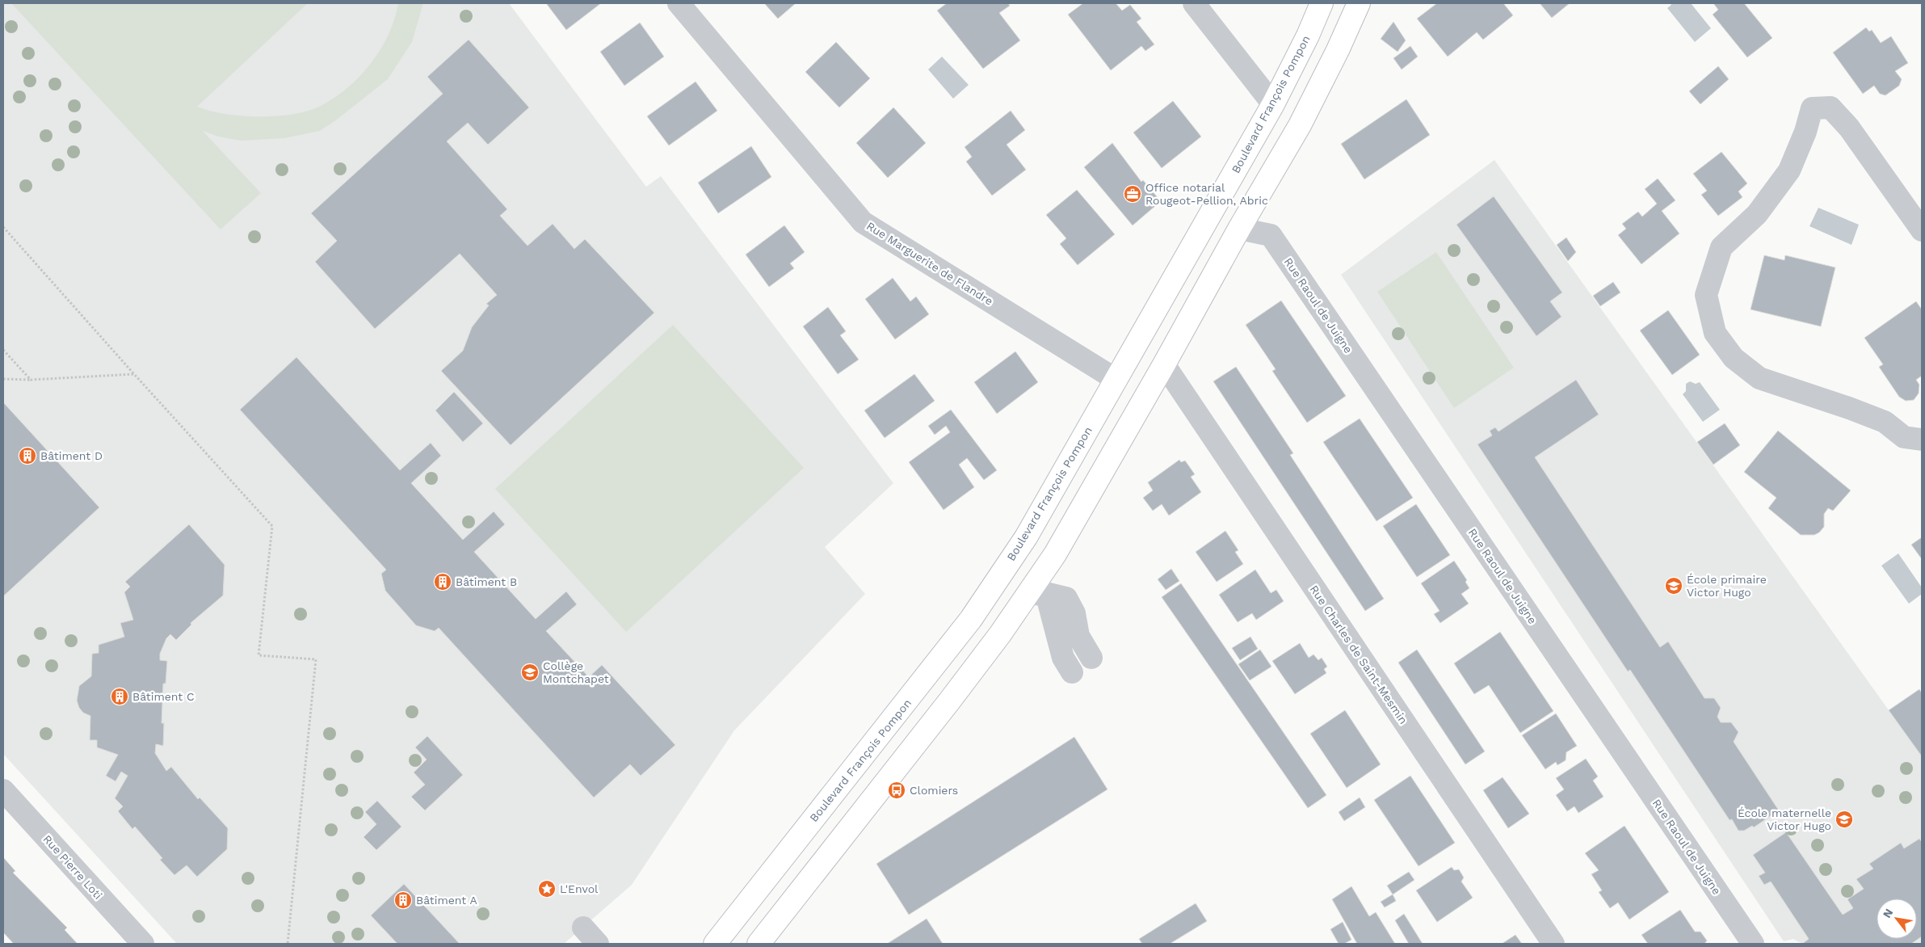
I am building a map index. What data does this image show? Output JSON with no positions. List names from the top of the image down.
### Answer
{
  "streets": {
    "main road": ["Boulevard François Pompon"],
    "street": [
      "Rue Marguerite de Flandre",
      "Rue Raoul de Juigne",
      "Rue Charles de Saint-Mesmin",
      "Rue Pierre Loti"
    ]
  },
  "crossings": [
    ["Boulevard François Pompon", "Rue Marguerite de Flandre"]
  ],
  "places": {
    "office": ["Office notarial Rougeot-Pellion, Abric"],
    "building": [
      "Bâtiment D",
      "Bâtiment B",
      "Bâtiment C",
      "Bâtiment A"
    ],
    "school or university": ["École primaire Victor Hugo", "Collège Montchapet", "École maternelle Victor Hugo"],
    "bus stop": ["Clomiers"],
    "place": ["L'Envol"]
  },
  "north": "top left"
}
